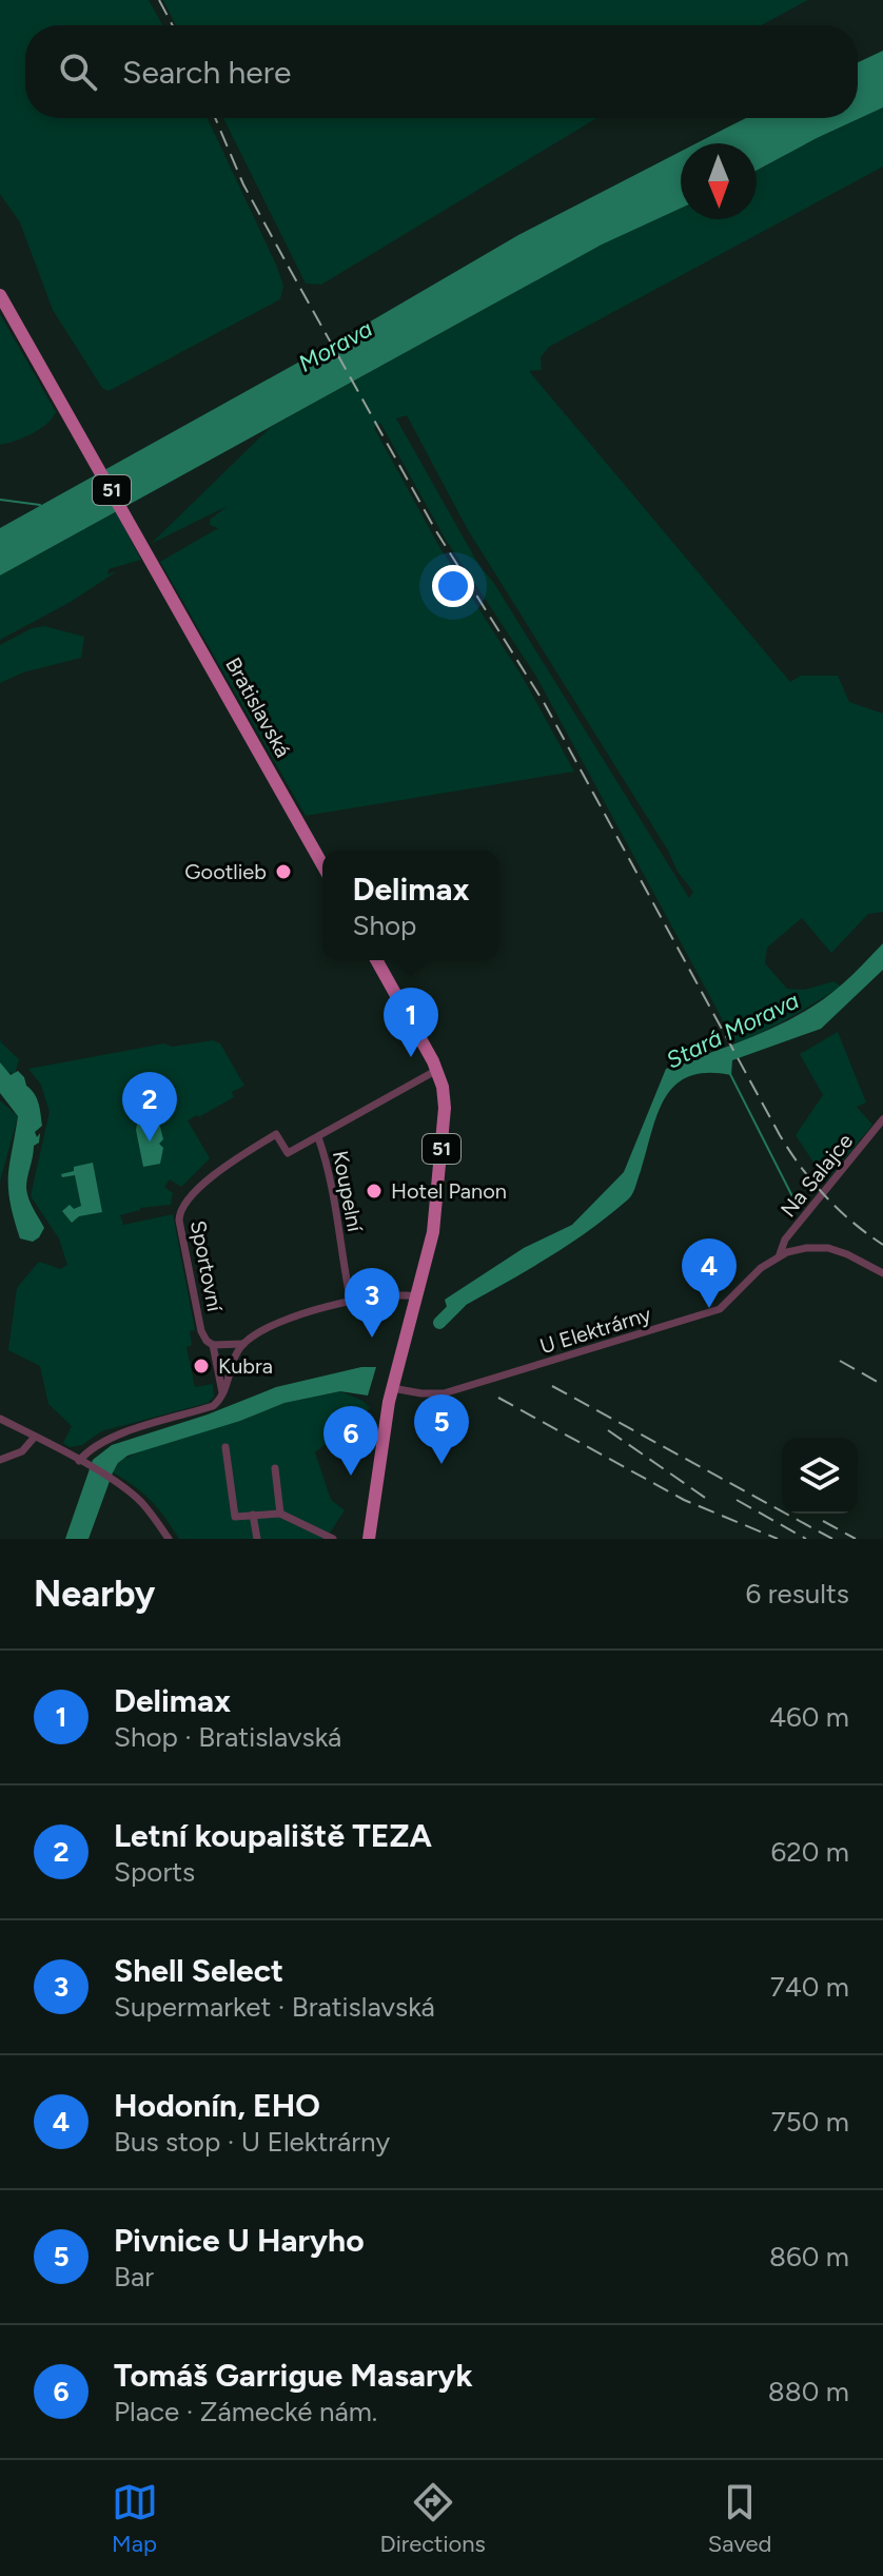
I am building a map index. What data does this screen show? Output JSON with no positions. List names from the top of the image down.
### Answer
{
  "streets": {
    "main road": ["51", "Bratislavská"],
    "street": [
      "Na Salajce",
      "Koupelní",
      "Sportovní",
      "U Elektrárny"
    ]
  },
  "crossings": [
    ["51", "U Elektrárny"],
    ["Na Salajce", "U Elektrárny"],
    ["Koupelní", "Sportovní"]
  ],
  "water": ["Morava", "Stará Morava"],
  "places": ["Gootlieb", "Hotel Panon", "Kubra"],
  "north": "bottom",
  "page": {
    "search": "Search here",
    "popup": ["Delimax", "Shop"],
    "pins": [
      "1",
      "2",
      "4",
      "3",
      "5",
      "6"
    ],
    "heading": ["Nearby", "6 results"],
    "list": [
      {
        "mark": "1",
        "name": "Delimax",
        "note": "Shop · Bratislavská",
        "value": "460 m"
      },
      {
        "mark": "2",
        "name": "Letní koupaliště TEZA",
        "note": "Sports",
        "value": "620 m"
      },
      {
        "mark": "3",
        "name": "Shell Select",
        "note": "Supermarket · Bratislavská",
        "value": "740 m"
      },
      {
        "mark": "4",
        "name": "Hodonín, EHO",
        "note": "Bus stop · U Elektrárny",
        "value": "750 m"
      },
      {
        "mark": "5",
        "name": "Pivnice U Haryho",
        "note": "Bar",
        "value": "860 m"
      },
      {
        "mark": "6",
        "name": "Tomáš Garrigue Masaryk",
        "note": "Place · Zámecké nám.",
        "value": "880 m"
      }
    ],
    "nav": ["Map", "Directions", "Saved"]
  }
}
